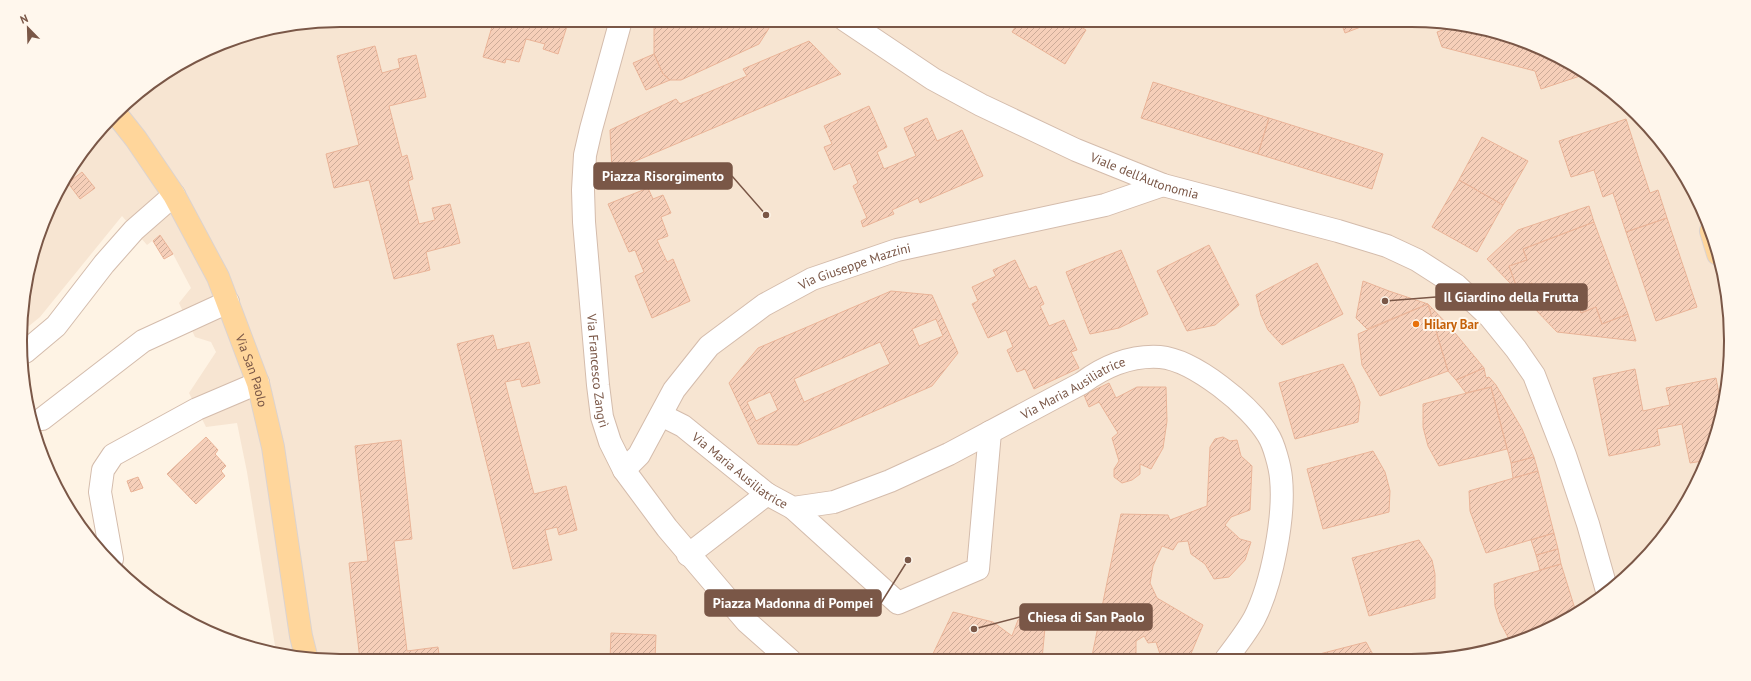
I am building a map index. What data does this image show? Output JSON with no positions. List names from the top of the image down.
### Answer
{
  "streets": {
    "main road": ["Via San Paolo"],
    "street": [
      "Viale dell'Autonomia",
      "Via Giuseppe Mazzini",
      "Via Francesco Zangrì",
      "Via Maria Ausiliatrice"
    ]
  },
  "crossings": [
    ["Viale dell'Autonomia", "Via Giuseppe Mazzini"],
    ["Via Giuseppe Mazzini", "Via Francesco Zangrì"],
    ["Via Giuseppe Mazzini", "Via Maria Ausiliatrice"]
  ],
  "places": [
    "Piazza Risorgimento",
    "Il Giardino della Frutta",
    "Hilary Bar",
    "Piazza Madonna di Pompei",
    "Chiesa di San Paolo"
  ],
  "north": "top left"
}
